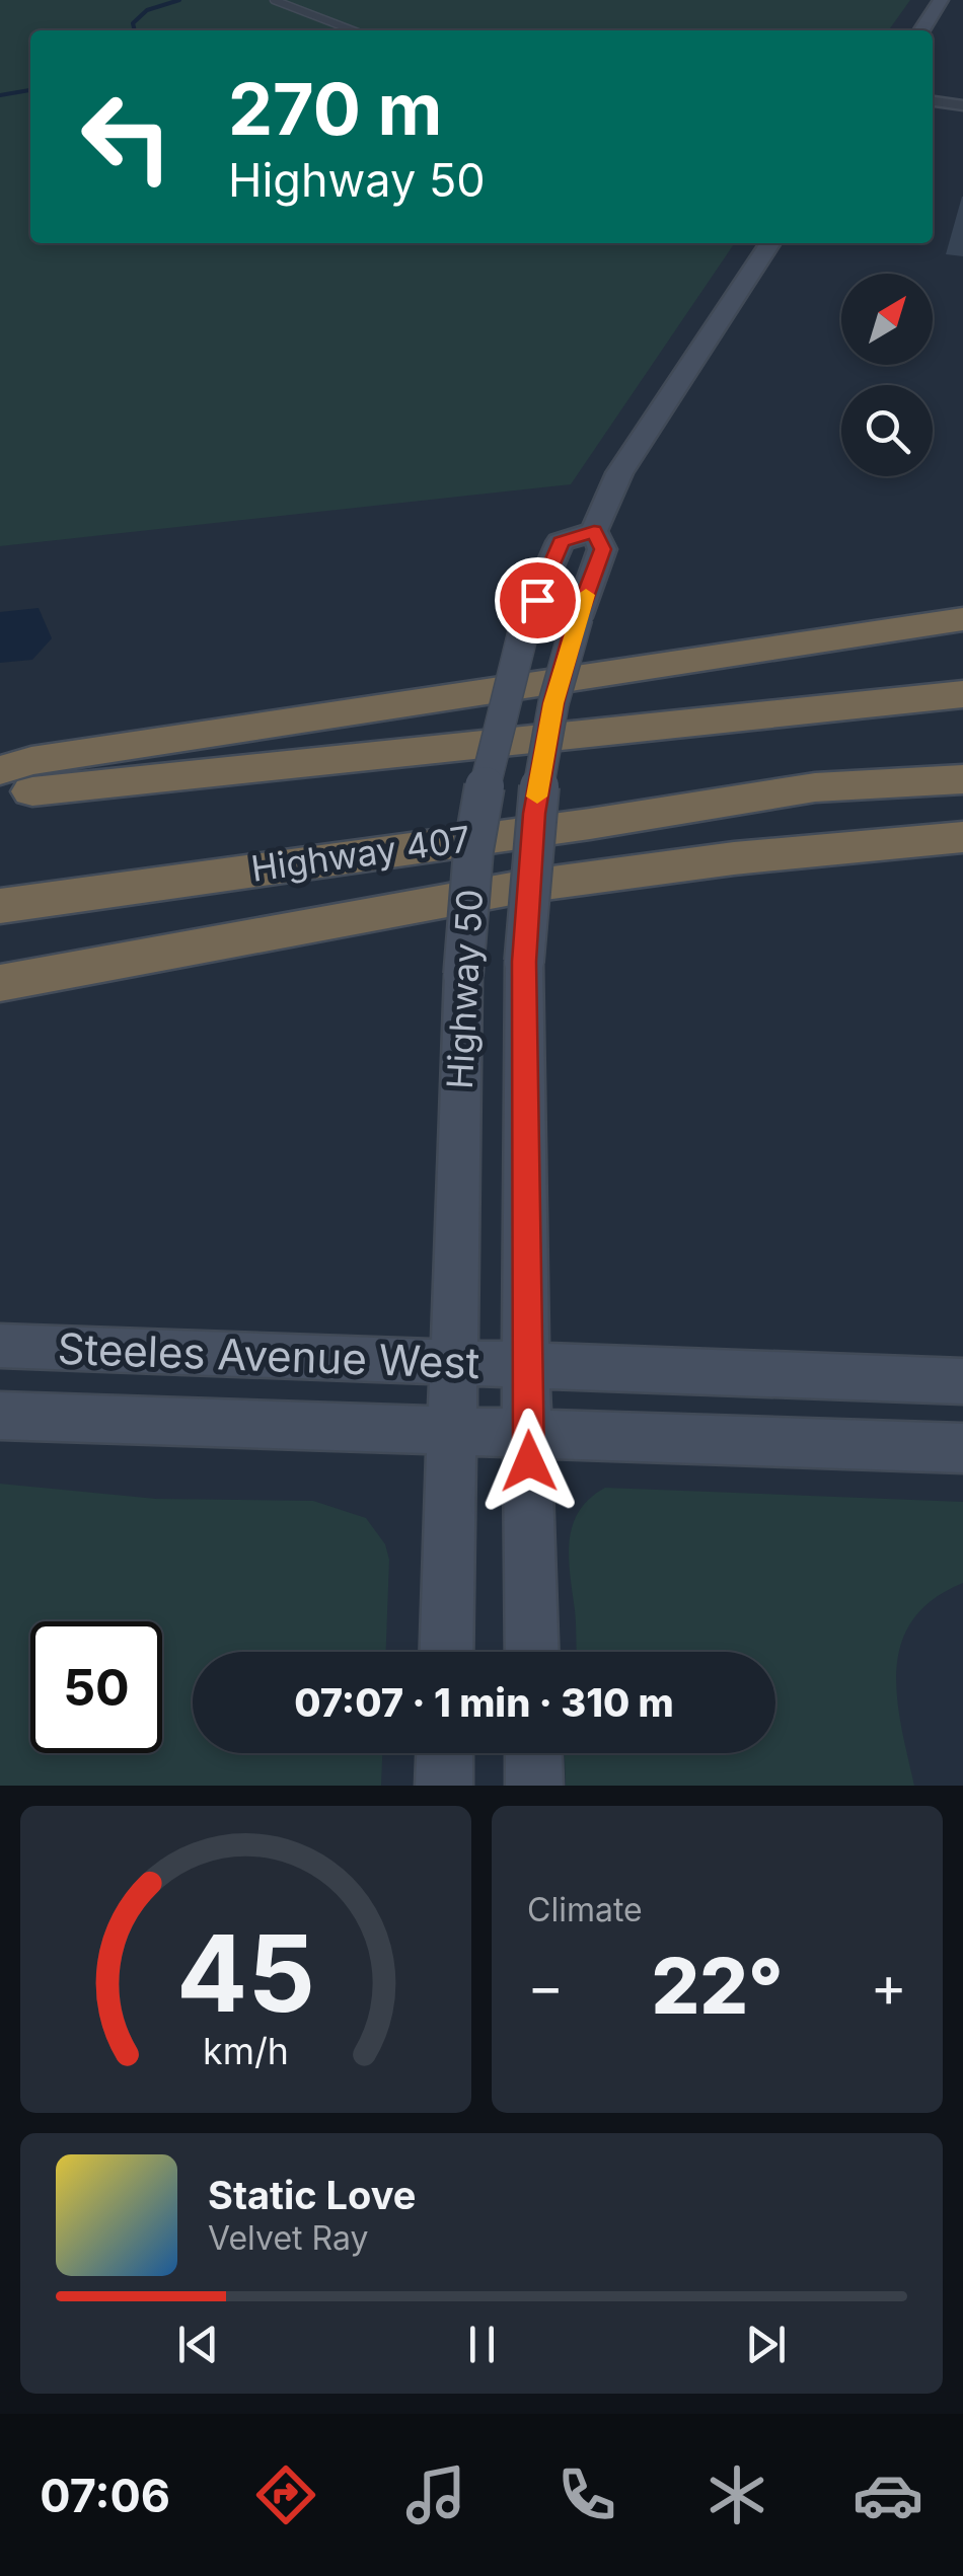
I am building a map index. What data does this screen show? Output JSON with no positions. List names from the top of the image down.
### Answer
{
  "streets": {
    "highway": ["Highway 407"],
    "main road": ["Highway 50", "Steeles Avenue West"]
  },
  "crossings": [
    ["Highway 50", "Steeles Avenue West"]
  ],
  "north": "top right",
  "page": {
    "turn": ["270 m", "Highway 50"],
    "limit": "50",
    "trip": "07:07 · 1 min · 310 m",
    "tile": "Climate",
    "heat": ["−", "22°", "+"],
    "song": ["Static Love", "Velvet Ray"],
    "tabs": "07:06",
    "gauge": ["45", "km/h"]
  }
}
